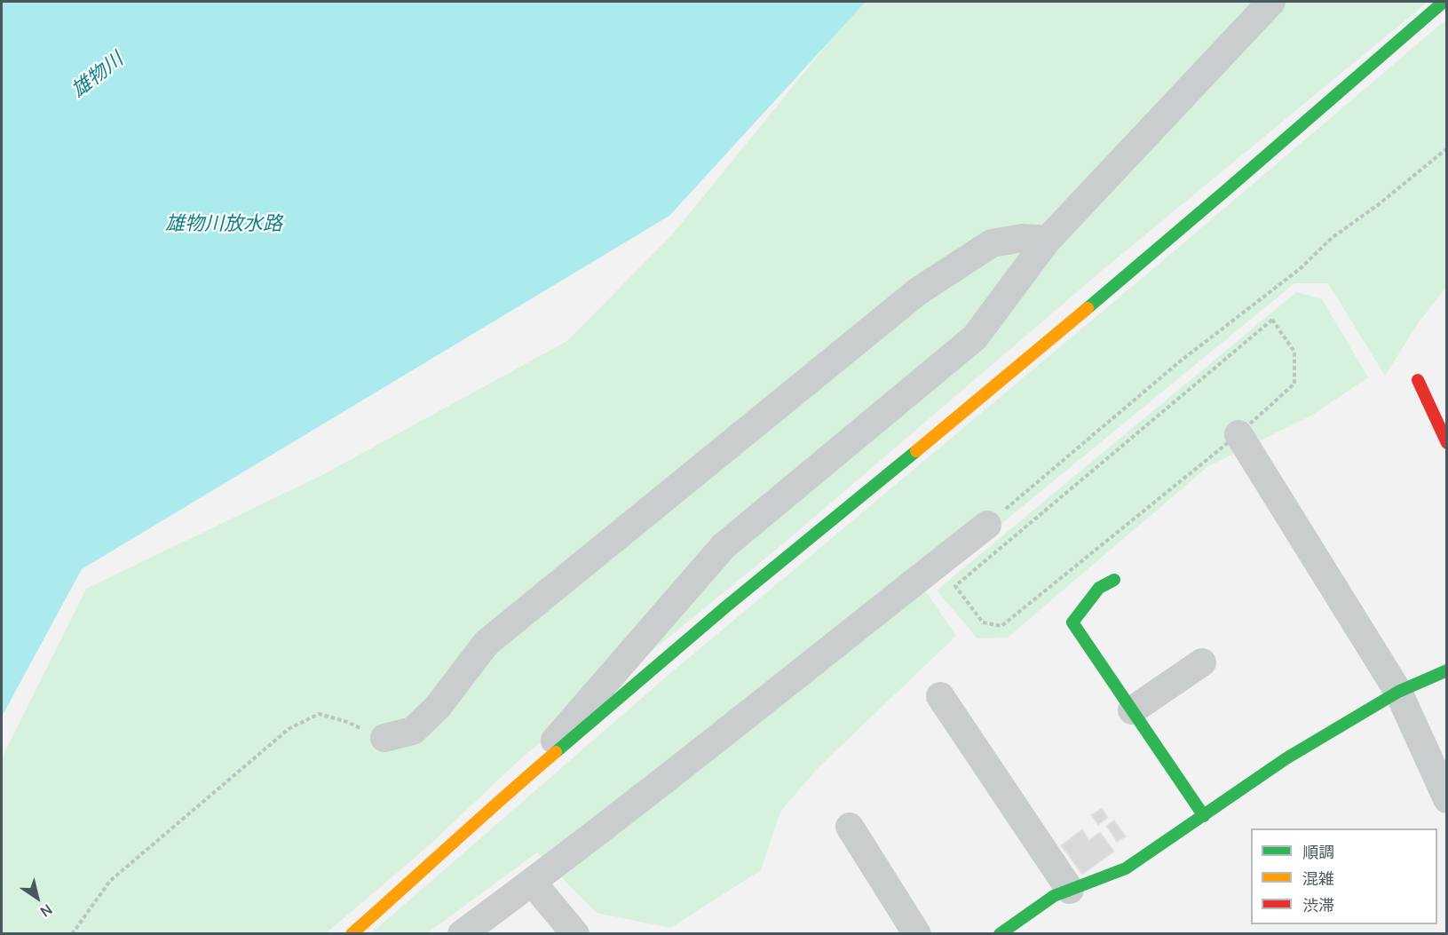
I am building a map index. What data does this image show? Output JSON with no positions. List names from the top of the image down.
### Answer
{
  "water": ["雄物川", "雄物川放水路"],
  "legend": ["順調", "混雑", "渋滞"],
  "north": "bottom right"
}
